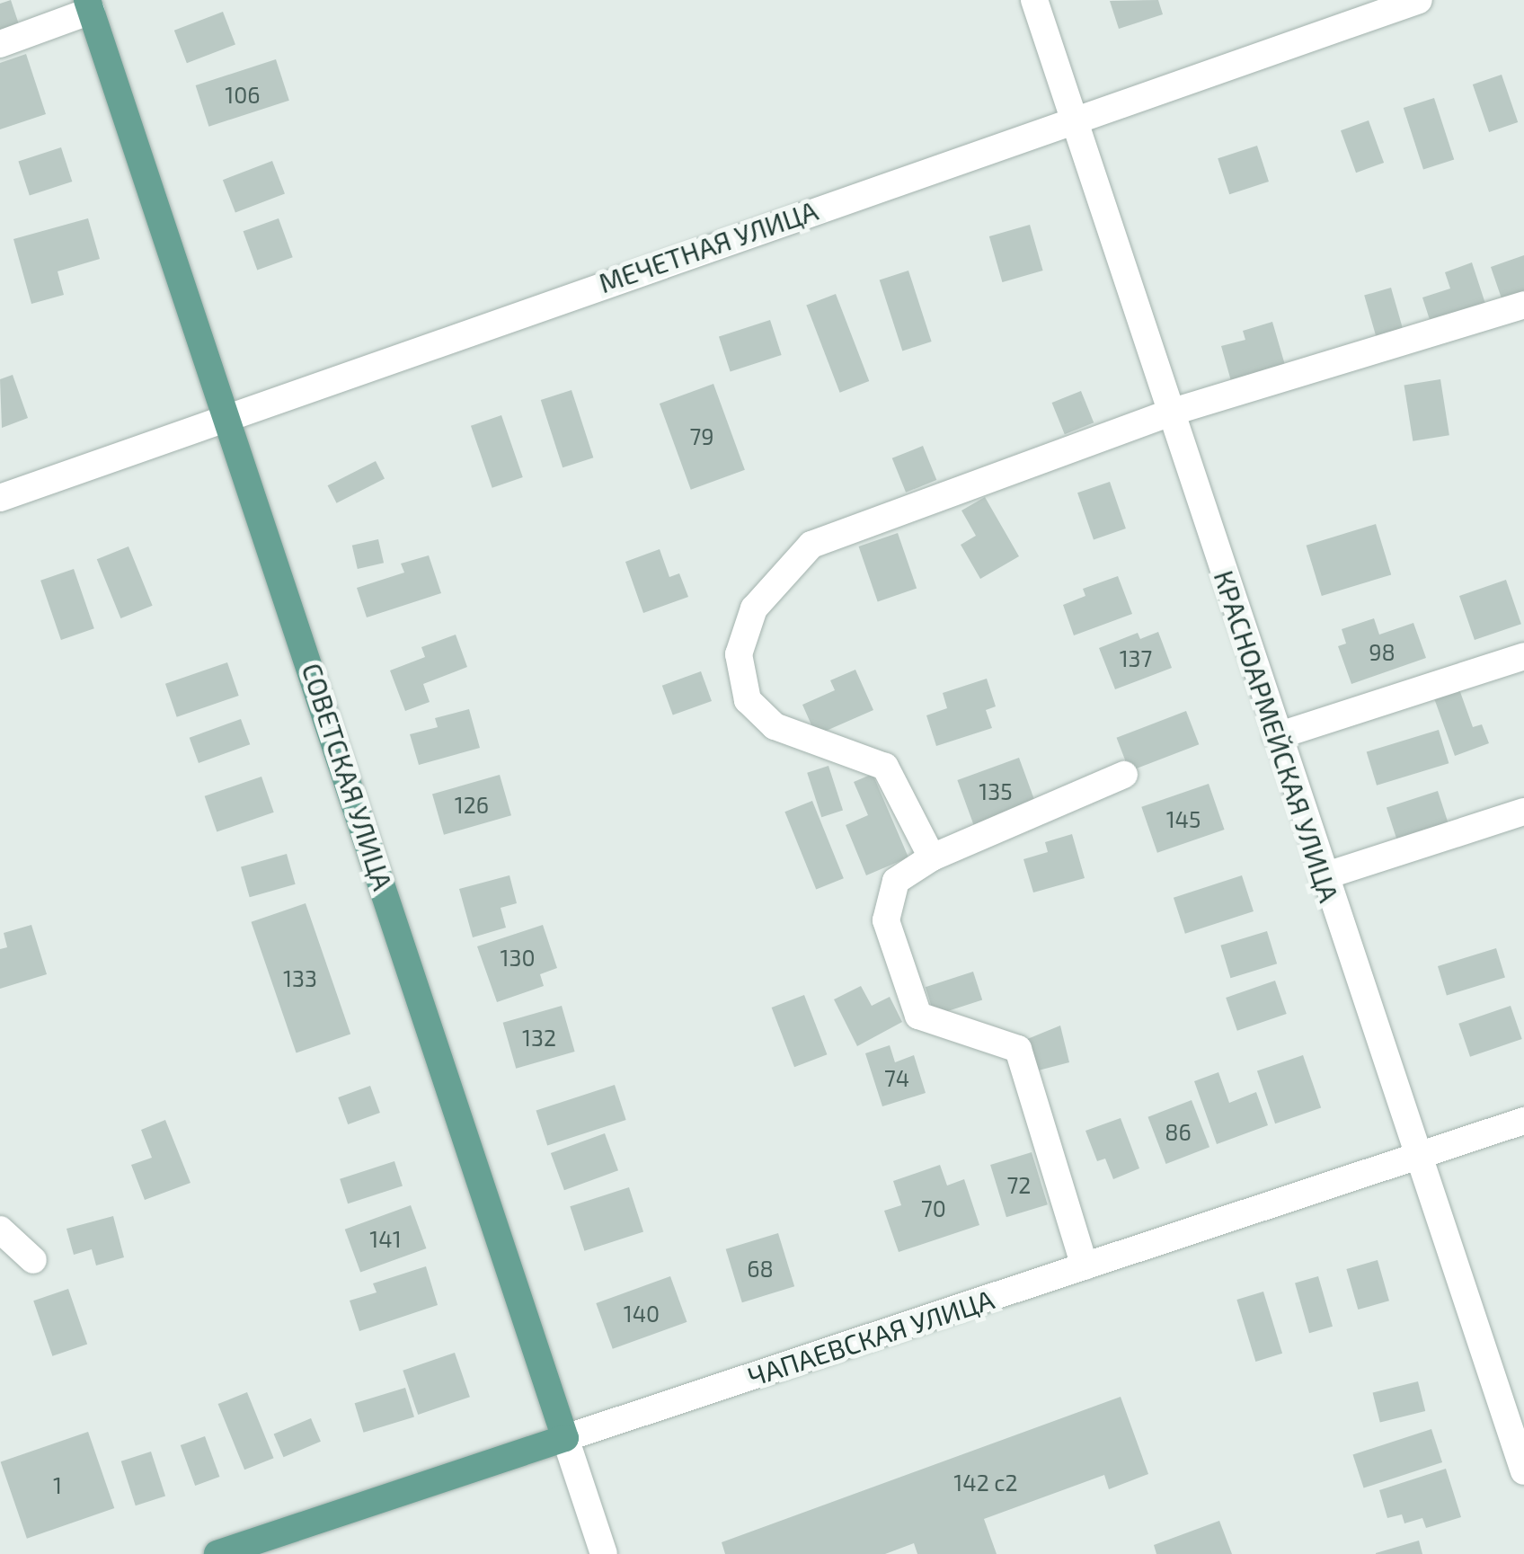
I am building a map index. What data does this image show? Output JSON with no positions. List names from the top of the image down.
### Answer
{
  "streets": {
    "main road": ["СОВЕТСКАЯ УЛИЦА", "ЧАПАЕВСКАЯ УЛИЦА"],
    "street": ["МЕЧЕТНАЯ УЛИЦА", "КРАСНОАРМЕЙСКАЯ УЛИЦА"]
  },
  "crossings": [
    ["МЕЧЕТНАЯ УЛИЦА", "КРАСНОАРМЕЙСКАЯ УЛИЦА"],
    ["МЕЧЕТНАЯ УЛИЦА", "СОВЕТСКАЯ УЛИЦА"],
    ["КРАСНОАРМЕЙСКАЯ УЛИЦА", "ЧАПАЕВСКАЯ УЛИЦА"],
    ["СОВЕТСКАЯ УЛИЦА", "ЧАПАЕВСКАЯ УЛИЦА"]
  ],
  "house_numbers": [
    "106",
    "79",
    "98",
    "137",
    "135",
    "126",
    "145",
    "130",
    "133",
    "132",
    "74",
    "86",
    "72",
    "70",
    "141",
    "68",
    "140",
    "142 с2",
    "1"
  ]
}
